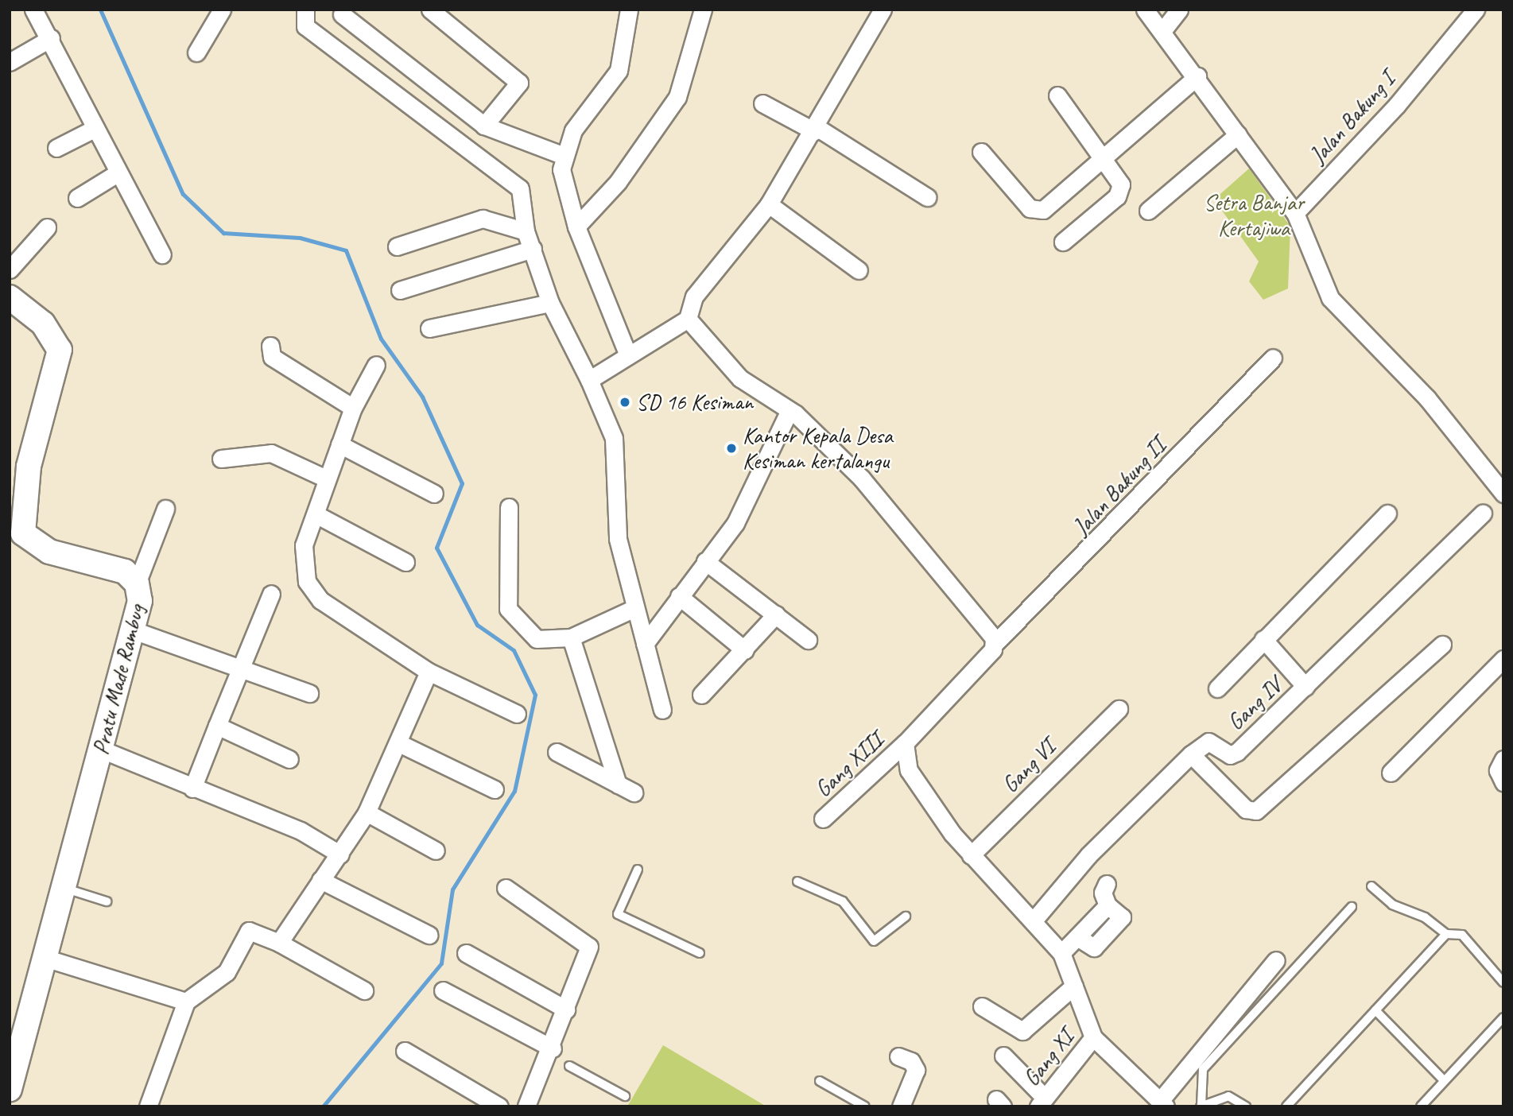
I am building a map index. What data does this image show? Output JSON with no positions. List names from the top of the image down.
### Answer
{
  "streets": {
    "street": [
      "Jalan Bakung I",
      "Jalan Bakung II",
      "Pratu Made Rambug",
      "Gang IV",
      "Gang XIII",
      "Gang VI",
      "Gang XI"
    ]
  },
  "crossings": [
    ["Jalan Bakung II", "Gang XIII"]
  ],
  "parks": ["Setra Banjar Kertajiwa"],
  "places": ["SD 16 Kesiman", "Kantor Kepala Desa Kesiman kertalangu"]
}
